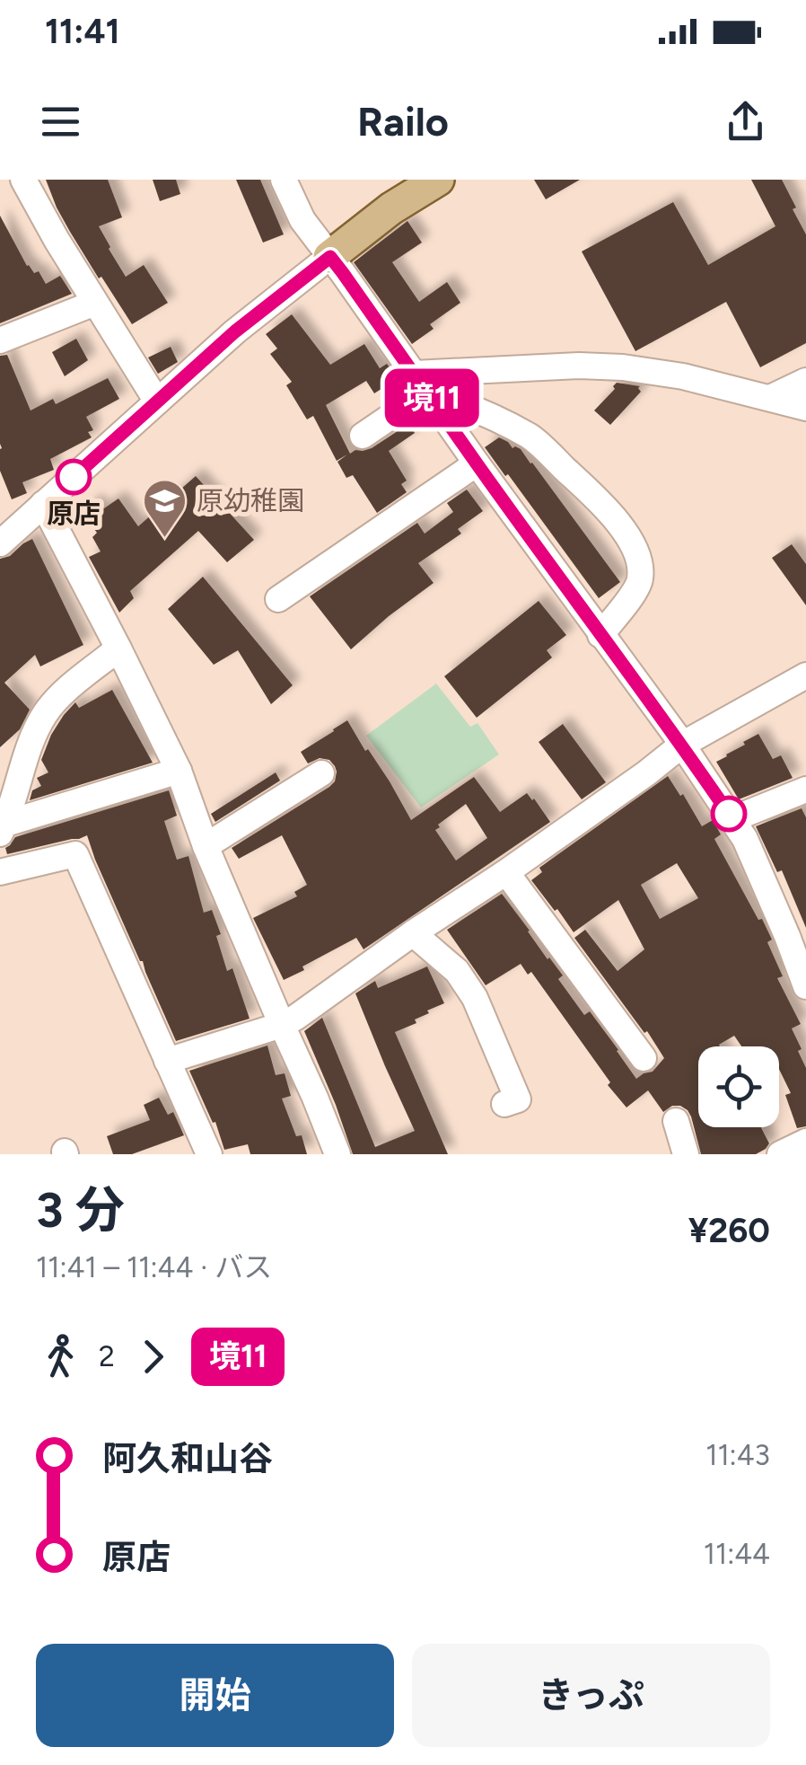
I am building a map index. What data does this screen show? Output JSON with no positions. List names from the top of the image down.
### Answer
{
  "places": {
    "other": ["原店"],
    "school or university": ["原幼稚園"]
  },
  "lines": ["bus line 境11"],
  "page": {
    "status": "11:41",
    "header": "Railo",
    "on_map": "境11",
    "heading": ["3 分", "11:41 – 11:44 · バス", "¥260"],
    "legs": ["2", "境11"],
    "list": [
      {
        "name": "阿久和山谷",
        "value": "11:43"
      },
      {
        "name": "原店",
        "value": "11:44"
      }
    ],
    "buttons": ["開始", "きっぷ"]
  }
}
